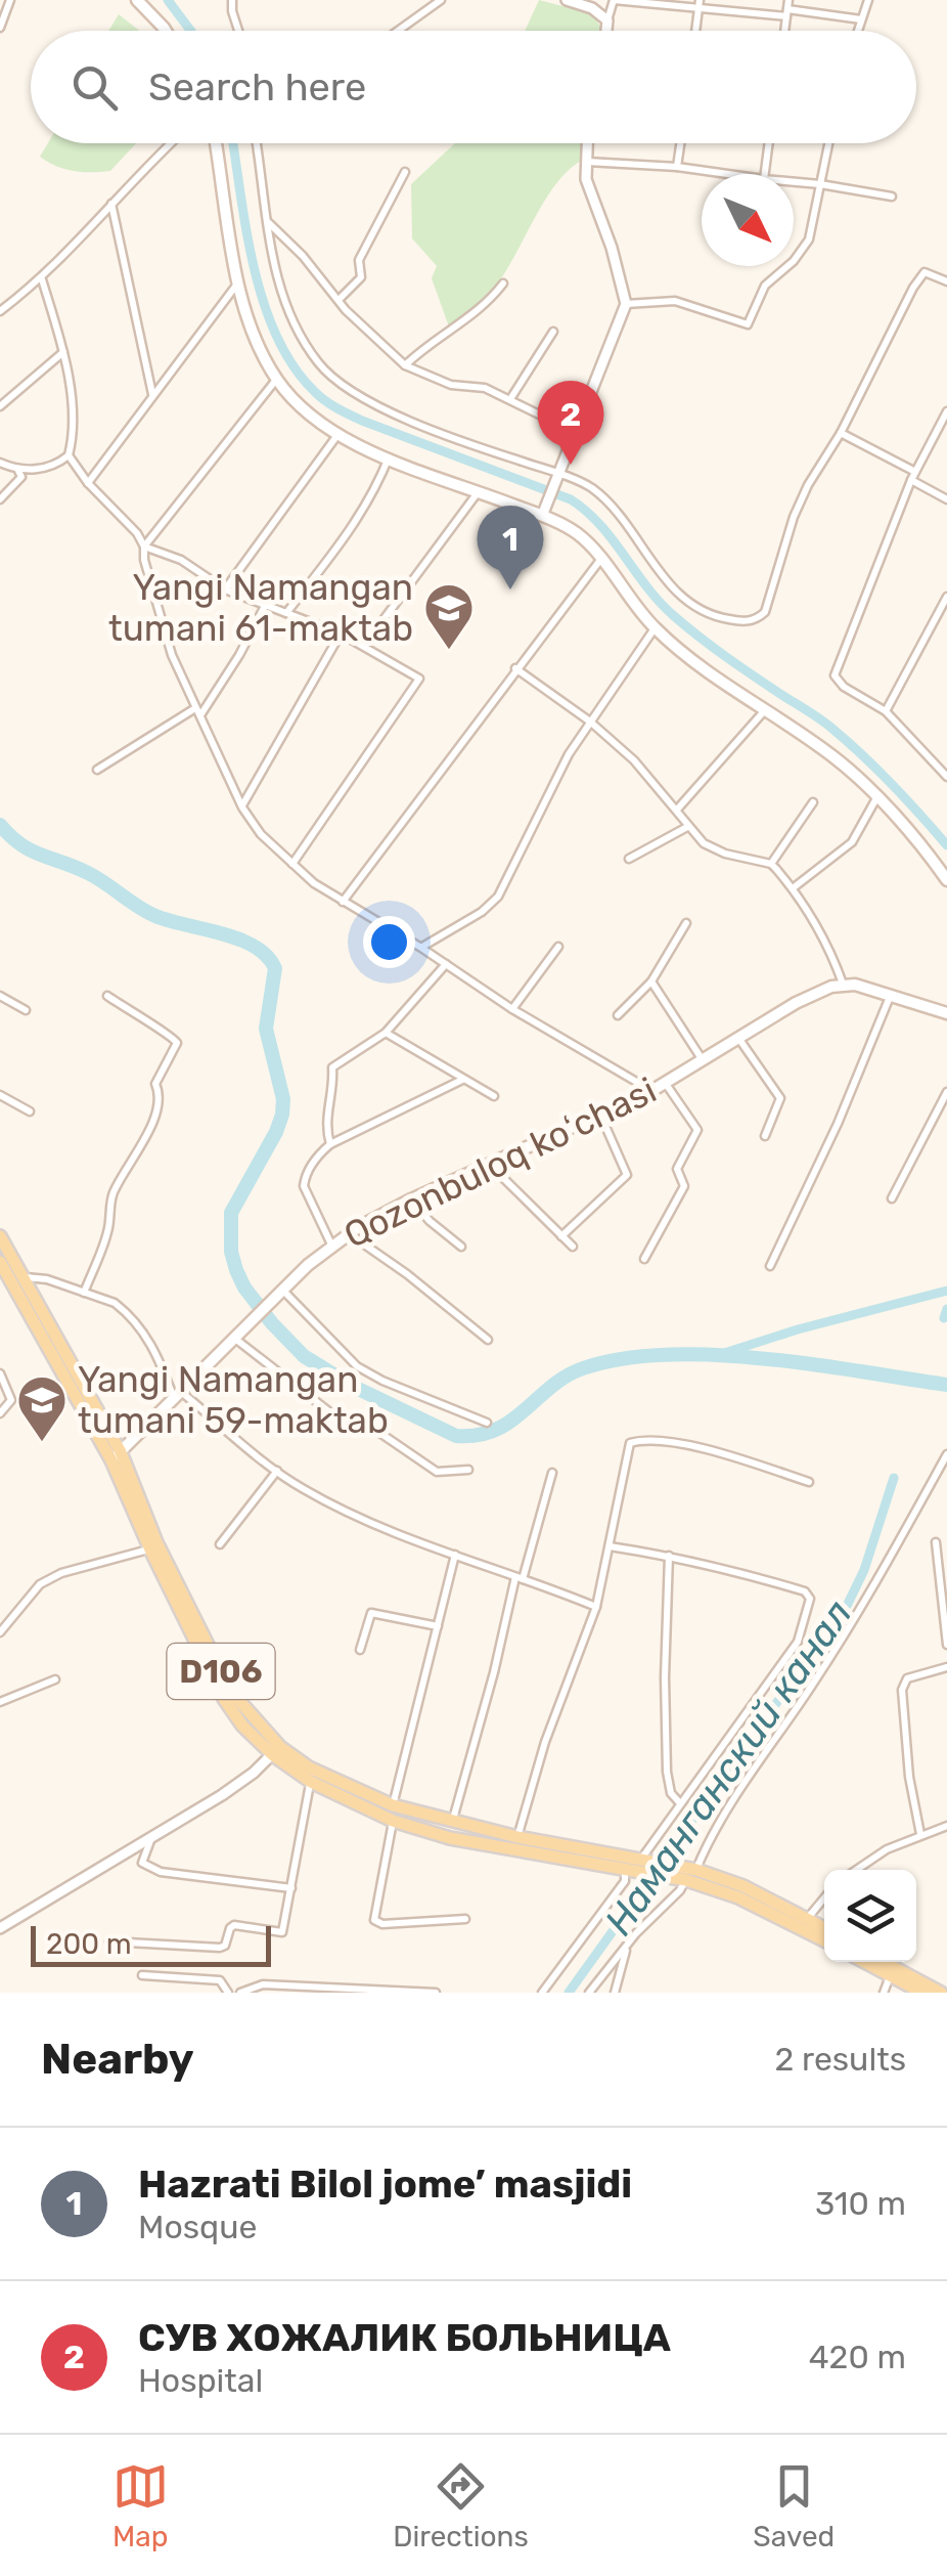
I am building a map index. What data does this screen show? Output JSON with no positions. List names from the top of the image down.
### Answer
{
  "streets": {
    "main road": ["Qozonbuloq koʻchasi", "D106"]
  },
  "crossings": [
    ["Qozonbuloq koʻchasi", "D106"]
  ],
  "water": ["Наманганский канал"],
  "places": {
    "school or university": ["Yangi Namangan tumani 61-maktab", "Yangi Namangan tumani 59-maktab"]
  },
  "scale_bar": "200 m",
  "north": "bottom right",
  "page": {
    "search": "Search here",
    "pins": ["2", "1"],
    "scale": "200 m",
    "heading": ["Nearby", "2 results"],
    "list": [
      {
        "mark": "1",
        "name": "Hazrati Bilol jome’ masjidi",
        "note": "Mosque",
        "value": "310 m"
      },
      {
        "mark": "2",
        "name": "СУВ ХОЖАЛИК БОЛЬНИЦА",
        "note": "Hospital",
        "value": "420 m"
      }
    ],
    "nav": ["Map", "Directions", "Saved"]
  }
}
